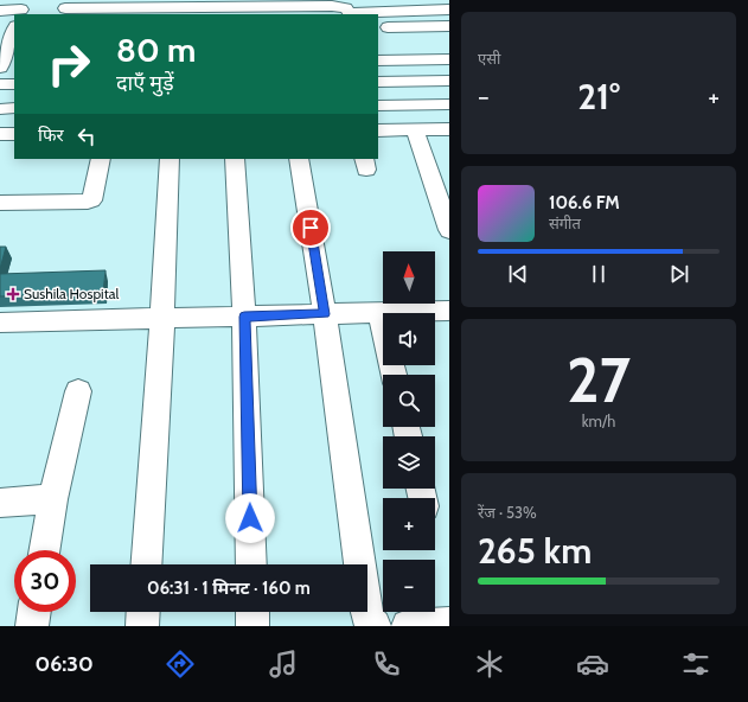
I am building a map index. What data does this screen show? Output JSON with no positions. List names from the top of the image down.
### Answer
{
  "places": {
    "health": ["Sushila Hospital"]
  },
  "north": "top",
  "page": {
    "tile": [
      "एसी",
      ["27", "km/h"],
      ["रेंज · 53%", "265 km"]
    ],
    "turn": ["80 m", "दाएँ मुड़ें"],
    "heat": ["−", "21°", "+"],
    "then": "फिर",
    "song": ["106.6 FM", "संगीत"],
    "map_buttons": ["+", "−"],
    "limit": "30",
    "trip": "06:31 · 1 मिनट · 160 m",
    "tabs": "06:30"
  }
}
